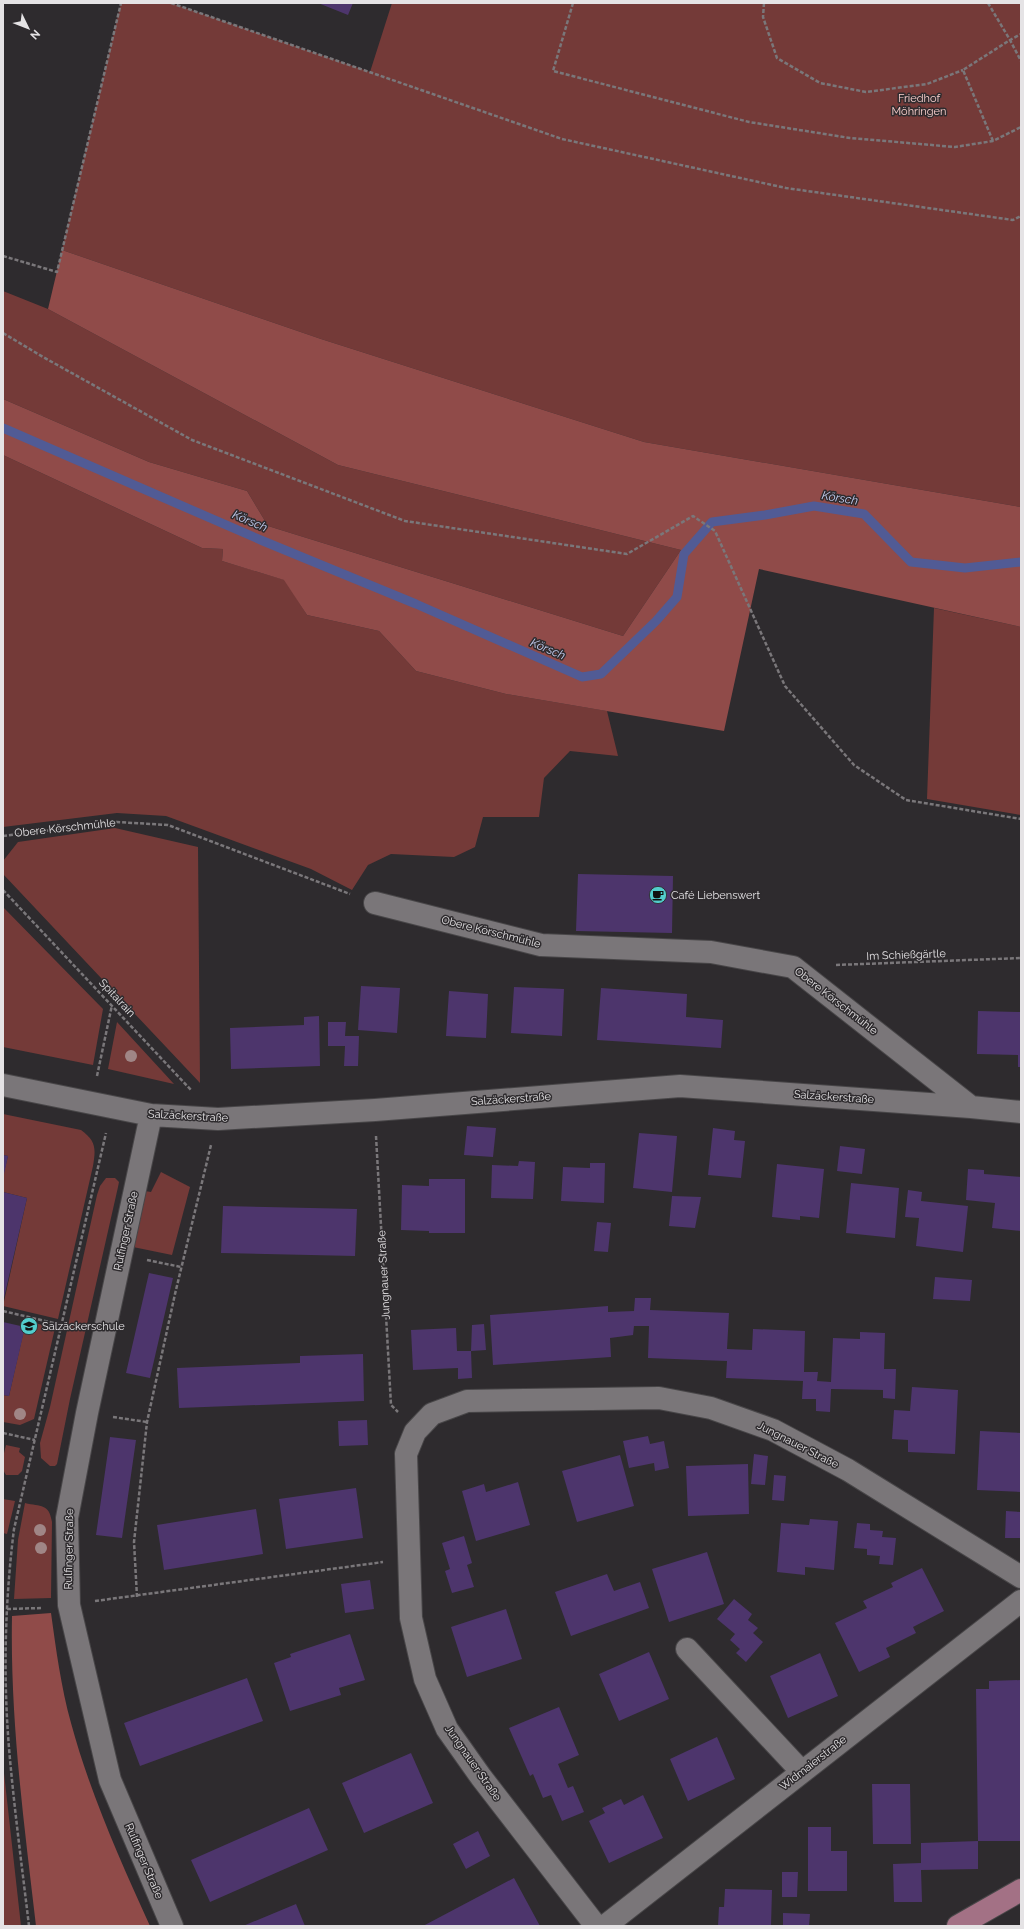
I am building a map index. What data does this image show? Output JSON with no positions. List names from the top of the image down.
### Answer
{
  "streets": {
    "street": [
      "Obere Körschmühle",
      "Salzäckerstraße",
      "Rulfinger Straße",
      "Jungnauer Straße",
      "Widmaierstraße"
    ],
    "path": ["Im Schießgärtle", "Spitalrain"]
  },
  "crossings": [
    ["Obere Körschmühle", "Im Schießgärtle"],
    ["Obere Körschmühle", "Salzäckerstraße"],
    ["Spitalrain", "Salzäckerstraße"],
    ["Salzäckerstraße", "Rulfinger Straße"],
    ["Salzäckerstraße", "Jungnauer Straße"]
  ],
  "water": ["Körsch"],
  "parks": ["Friedhof Möhringen"],
  "places": {
    "cafe": ["Café Liebenswert"],
    "school or university": ["Salzäckerschule"]
  },
  "north": "bottom right"
}
